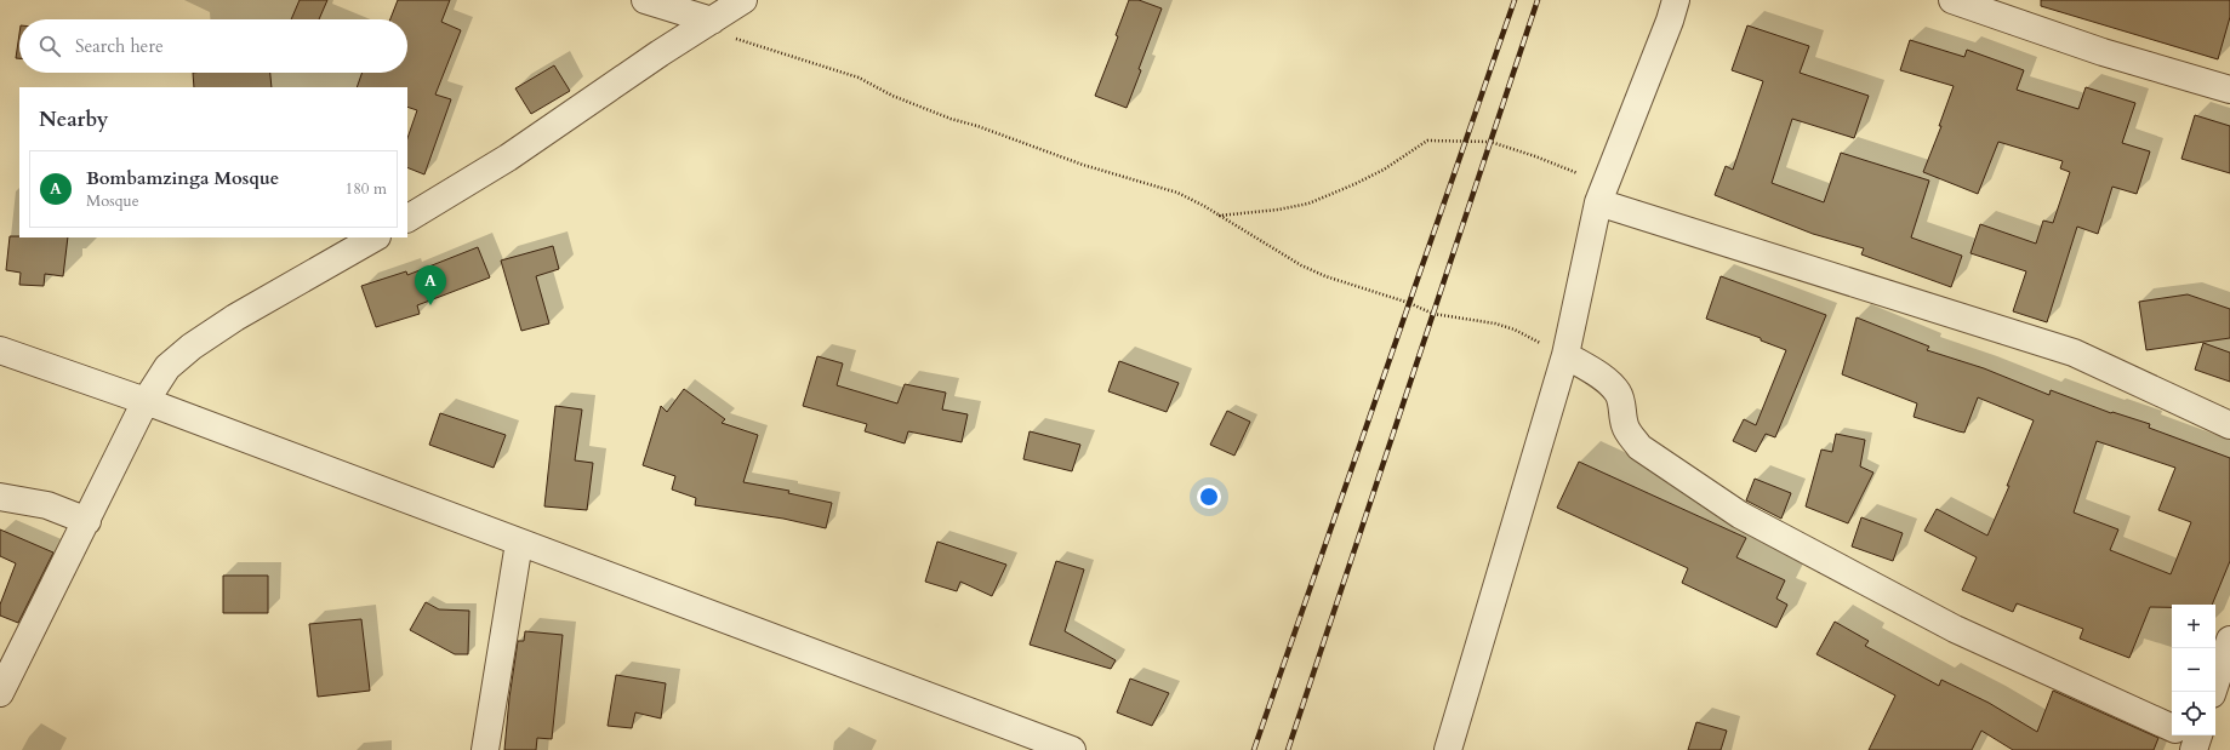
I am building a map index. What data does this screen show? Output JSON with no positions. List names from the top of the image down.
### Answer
{
  "page": {
    "search": "Search here",
    "heading": "Nearby",
    "list": [
      {
        "mark": "A",
        "name": "Bombamzinga Mosque",
        "note": "Mosque",
        "value": "180 m"
      }
    ],
    "pins": "A",
    "map_buttons": ["+", "−"]
  }
}
